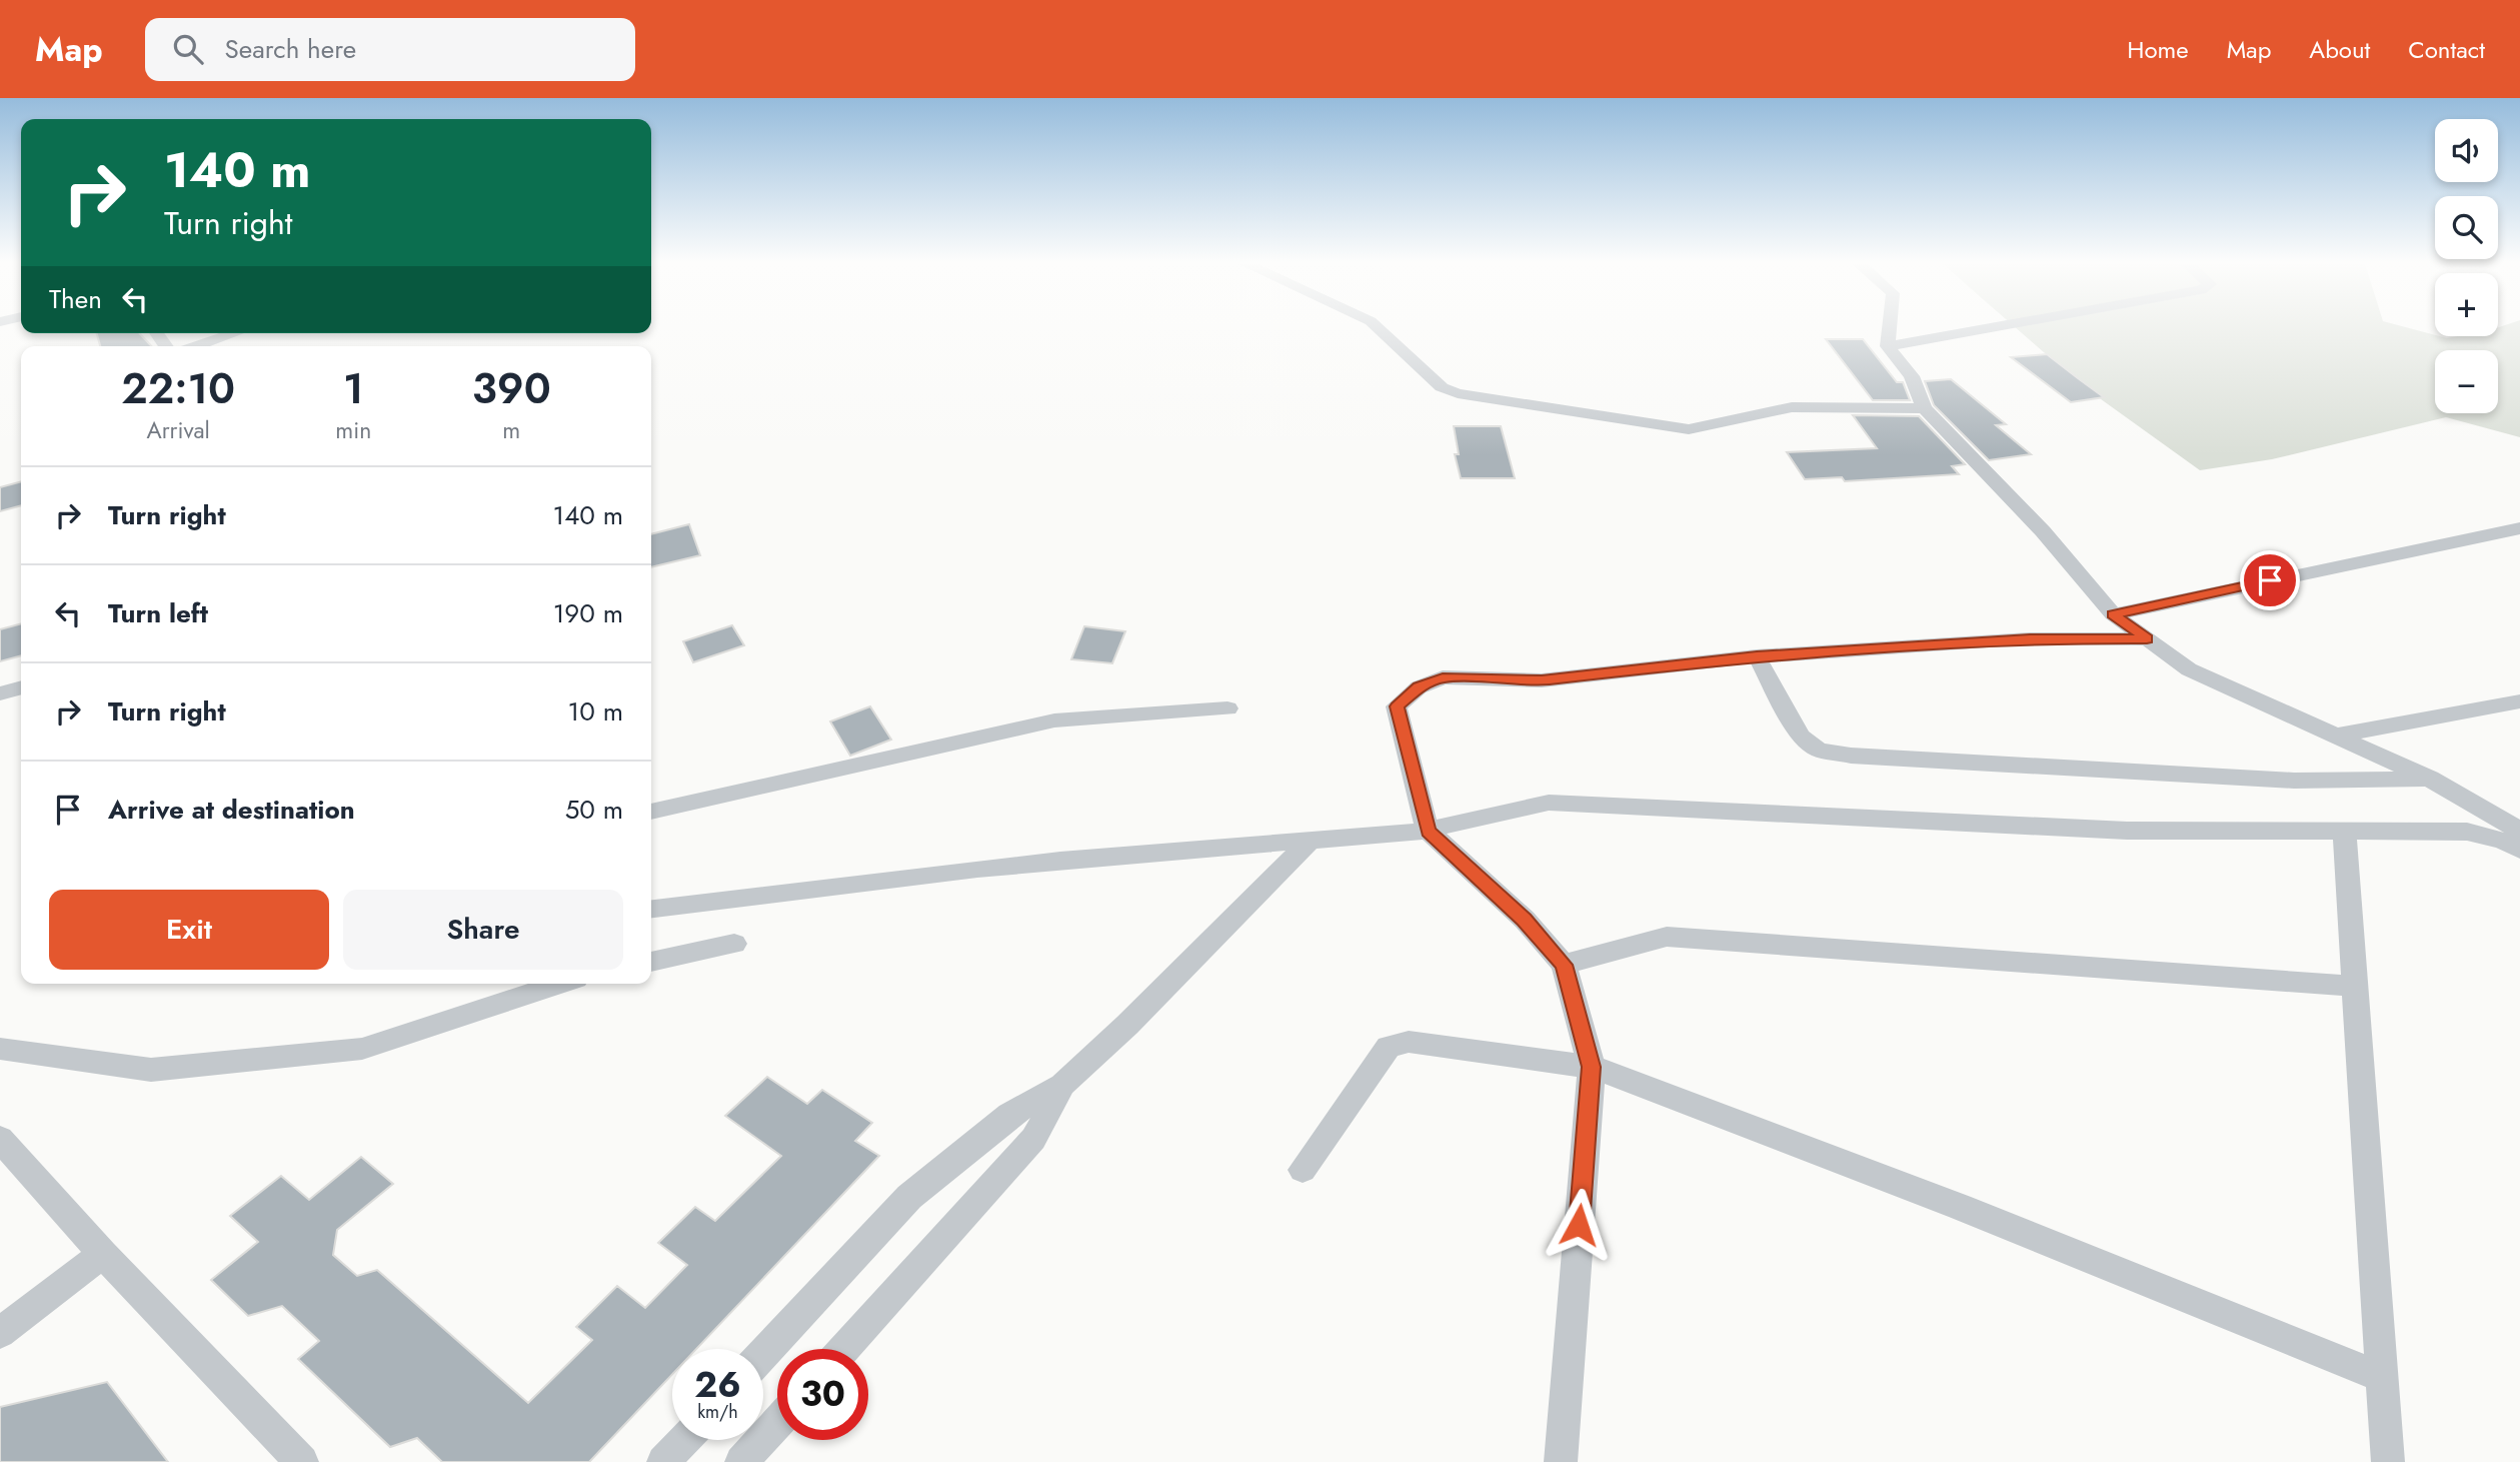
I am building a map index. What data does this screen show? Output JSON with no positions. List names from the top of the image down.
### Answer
{
  "page": {
    "header": "Map",
    "search": "Search here",
    "nav": [
      "Home",
      "Map",
      "About",
      "Contact"
    ],
    "map_buttons": ["+", "−"],
    "turn": ["140 m", "Turn right"],
    "then": "Then",
    "eta": [
      "22:10",
      "Arrival",
      "1",
      "min",
      "390",
      "m"
    ],
    "list": [
      {
        "name": "Turn right",
        "value": "140 m"
      },
      {
        "name": "Turn left",
        "value": "190 m"
      },
      {
        "name": "Turn right",
        "value": "10 m"
      },
      {
        "name": "Arrive at destination",
        "value": "50 m"
      }
    ],
    "buttons": ["Exit", "Share"],
    "speed": "26 km/h",
    "limit": "30"
  }
}
